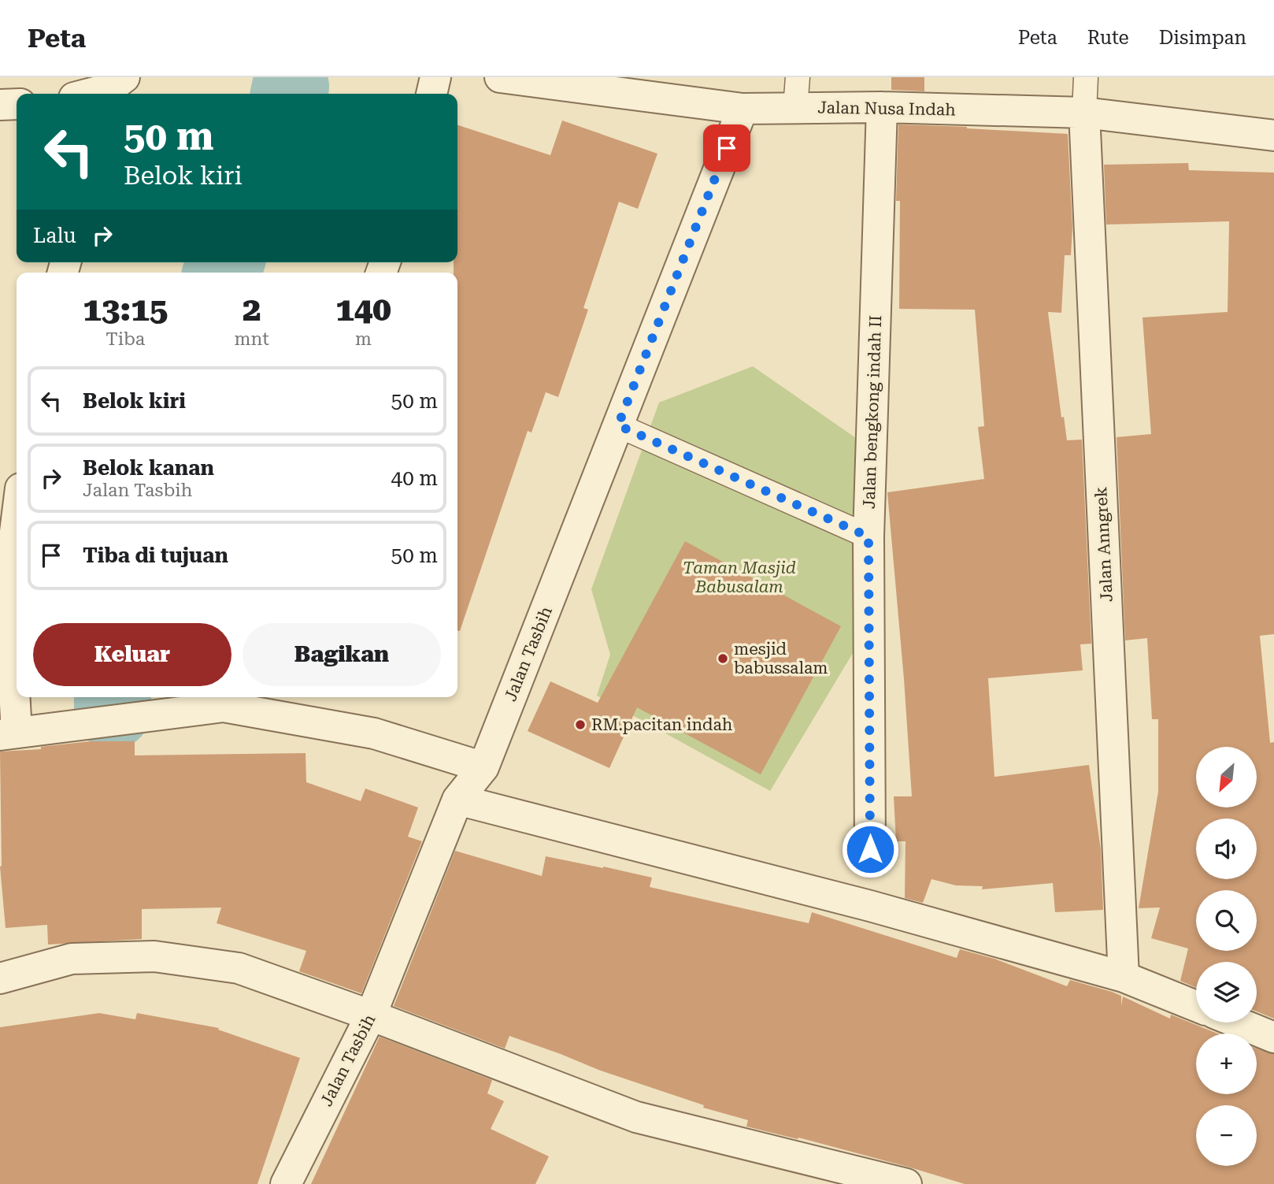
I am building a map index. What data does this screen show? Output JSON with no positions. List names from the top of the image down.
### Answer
{
  "streets": {
    "street": [
      "Jalan Nusa Indah",
      "Jalan bengkong indah II",
      "Jalan Anngrek",
      "Jalan Tasbih"
    ]
  },
  "crossings": [
    ["Jalan Nusa Indah", "Jalan bengkong indah II"],
    ["Jalan Nusa Indah", "Jalan Anngrek"],
    ["Jalan Nusa Indah", "Jalan Tasbih"]
  ],
  "parks": ["Taman Masjid Babusalam"],
  "places": ["mesjid babussalam", "RM.pacitan indah"],
  "north": "bottom left",
  "page": {
    "header": "Peta",
    "nav": ["Peta", "Rute", "Disimpan"],
    "turn": ["50 m", "Belok kiri"],
    "then": "Lalu",
    "eta": [
      "13:15",
      "Tiba",
      "2",
      "mnt",
      "140",
      "m"
    ],
    "list": [
      {
        "name": "Belok kiri",
        "value": "50 m"
      },
      {
        "name": "Belok kanan",
        "note": "Jalan Tasbih",
        "value": "40 m"
      },
      {
        "name": "Tiba di tujuan",
        "value": "50 m"
      }
    ],
    "buttons": ["Keluar", "Bagikan"],
    "map_buttons": ["+", "−"]
  }
}
